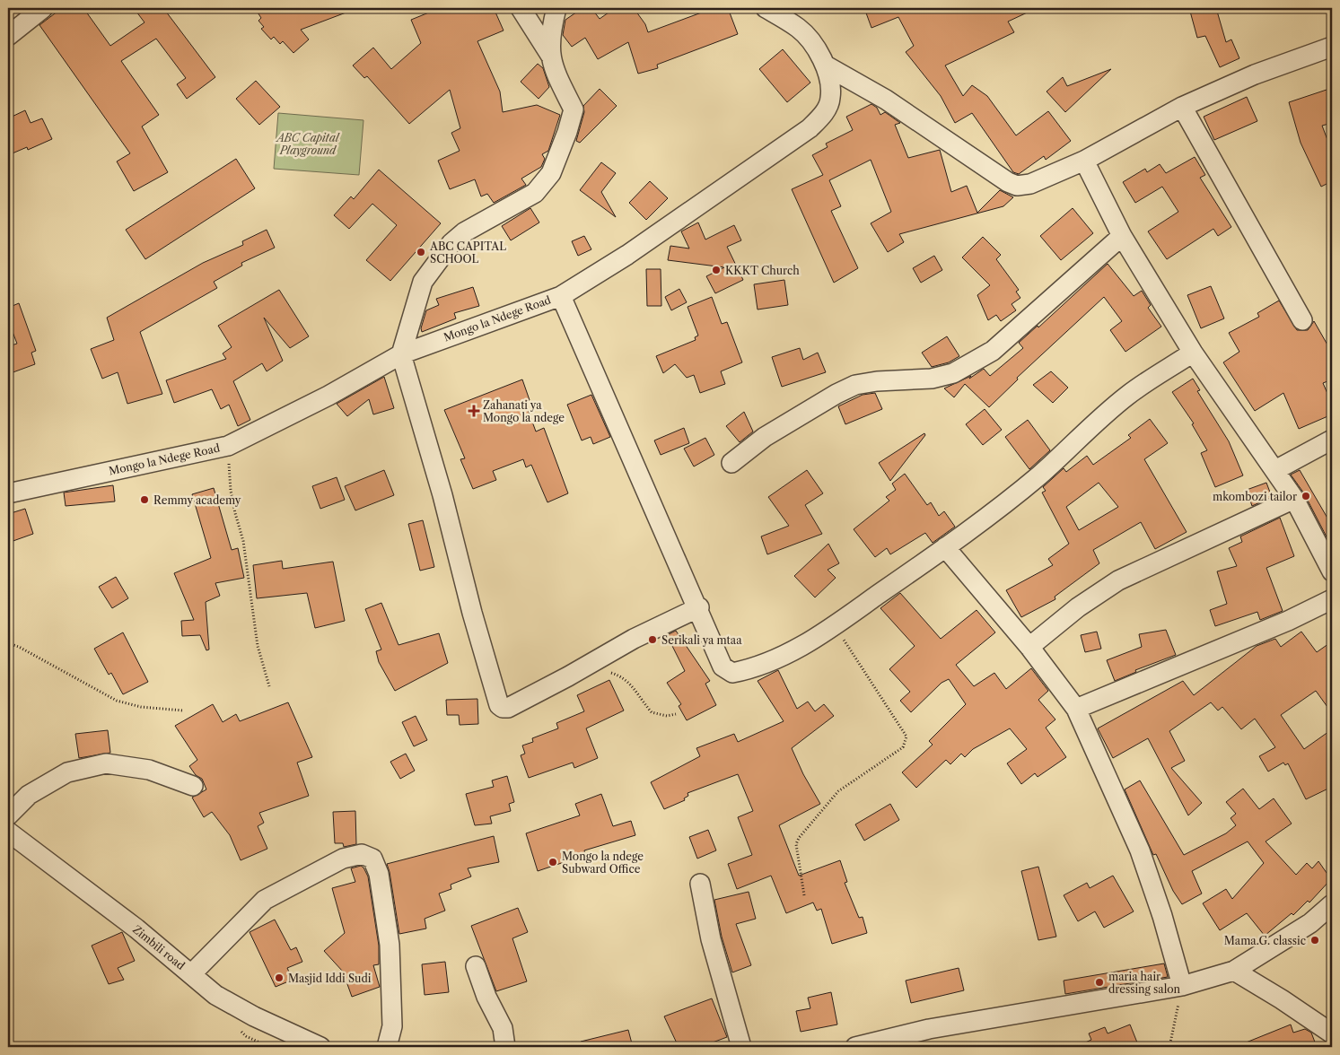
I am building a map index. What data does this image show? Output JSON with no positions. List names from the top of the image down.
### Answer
{
  "streets": {
    "street": ["Mongo la Ndege Road", "Zimbili road"]
  },
  "parks": ["ABC Capital Playground"],
  "places": {
    "other": [
      "ABC CAPITAL SCHOOL",
      "KKKT Church",
      "mkombozi tailor",
      "Remmy academy",
      "Serikali ya mtaa",
      "Mongo la ndege Subward Office",
      "Mama.G. classic",
      "Masjid Iddi Sudi",
      "maria hair dressing salon"
    ],
    "health": ["Zahanati ya Mongo la ndege"]
  }
}
